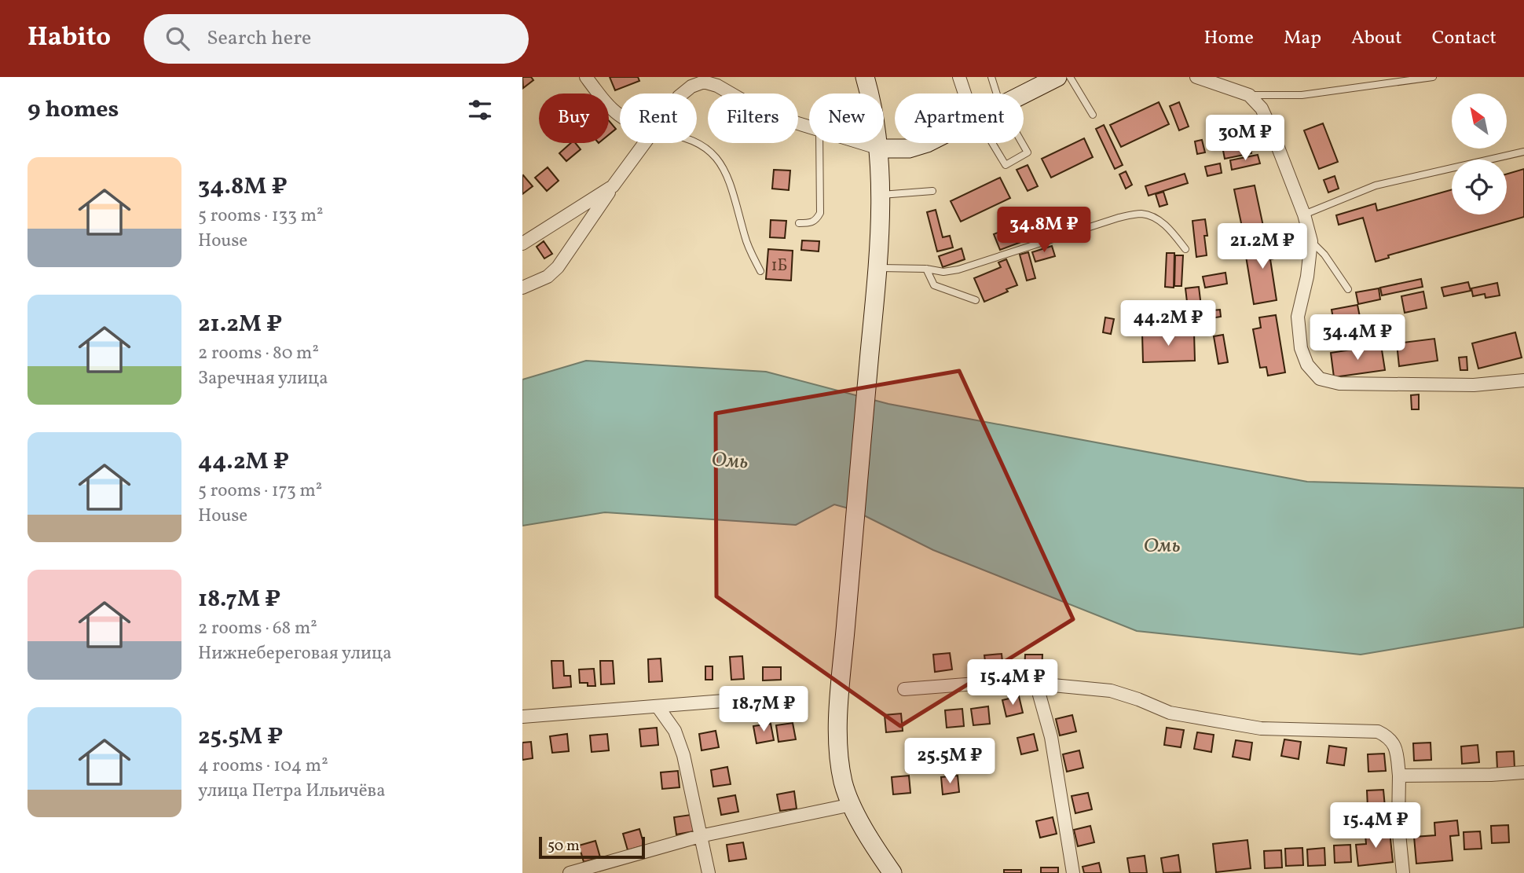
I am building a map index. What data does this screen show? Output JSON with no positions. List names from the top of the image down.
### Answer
{
  "water": ["Омь"],
  "house_numbers": ["1Б"],
  "scale_bar": "50 m",
  "north": "top left",
  "page": {
    "header": "Habito",
    "search": "Search here",
    "nav": [
      "Home",
      "Map",
      "About",
      "Contact"
    ],
    "heading": "9 homes",
    "chip": [
      "Buy",
      "Rent",
      "Filters",
      "New",
      "Apartment"
    ],
    "price": [
      "30M ₽",
      "34.8M ₽",
      "21.2M ₽",
      "44.2M ₽",
      "34.4M ₽",
      "15.4M ₽",
      "18.7M ₽",
      "25.5M ₽",
      "15.4M ₽"
    ],
    "list": [
      {
        "name": "34.8M ₽",
        "note": "5 rooms · 133 m² · House"
      },
      {
        "name": "21.2M ₽",
        "note": "2 rooms · 80 m² · Заречная улица"
      },
      {
        "name": "44.2M ₽",
        "note": "5 rooms · 173 m² · House"
      },
      {
        "name": "18.7M ₽",
        "note": "2 rooms · 68 m² · Нижнебереговая улица"
      },
      {
        "name": "25.5M ₽",
        "note": "4 rooms · 104 m² · улица Петра Ильичёва"
      }
    ],
    "scale": "50 m"
  }
}
